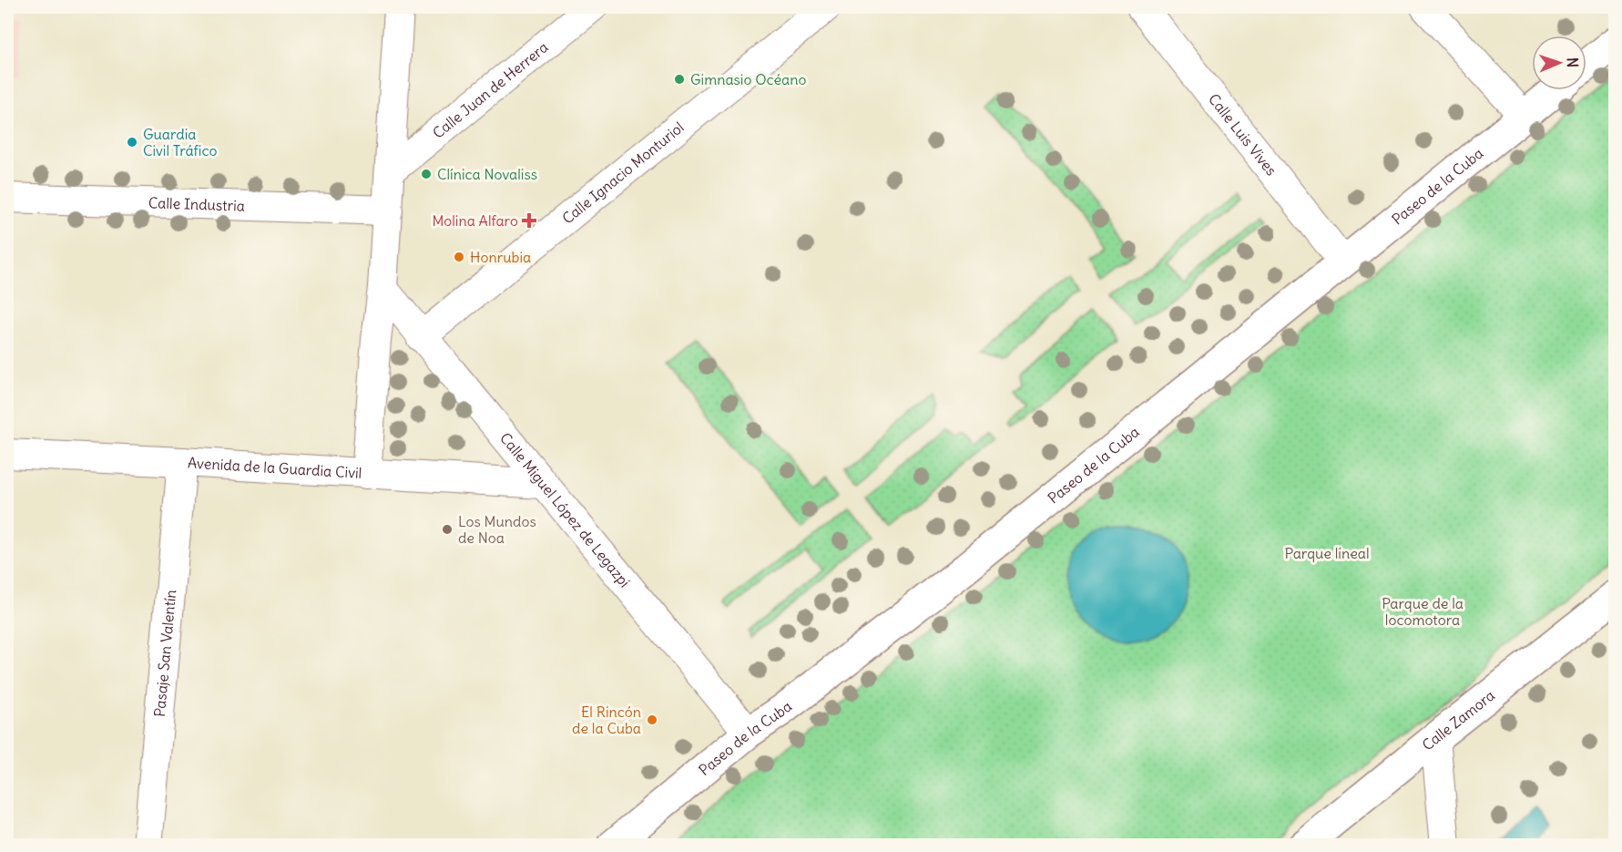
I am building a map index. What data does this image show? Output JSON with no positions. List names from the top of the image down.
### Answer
{
  "streets": {
    "main road": ["Paseo de la Cuba", "Calle Zamora"],
    "street": [
      "Calle Juan de Herrera",
      "Calle Luis Vives",
      "Calle Ignacio Monturiol",
      "Calle Industria",
      "Avenida de la Guardia Civil",
      "Calle Miguel López de Legazpi",
      "Pasaje San Valentín"
    ]
  },
  "crossings": [
    ["Calle Luis Vives", "Paseo de la Cuba"],
    ["Calle Ignacio Monturiol", "Calle Miguel López de Legazpi"],
    ["Paseo de la Cuba", "Calle Miguel López de Legazpi"],
    ["Avenida de la Guardia Civil", "Calle Miguel López de Legazpi"],
    ["Avenida de la Guardia Civil", "Pasaje San Valentín"]
  ],
  "parks": ["Parque lineal", "Parque de la locomotora"],
  "places": {
    "other": [
      "Gimnasio Océano",
      "Guardia Civil Tráfico",
      "Clínica Novaliss",
      "Honrubia",
      "Los Mundos de Noa",
      "El Rincón de la Cuba"
    ],
    "health": ["Molina Alfaro"]
  },
  "north": "right"
}
